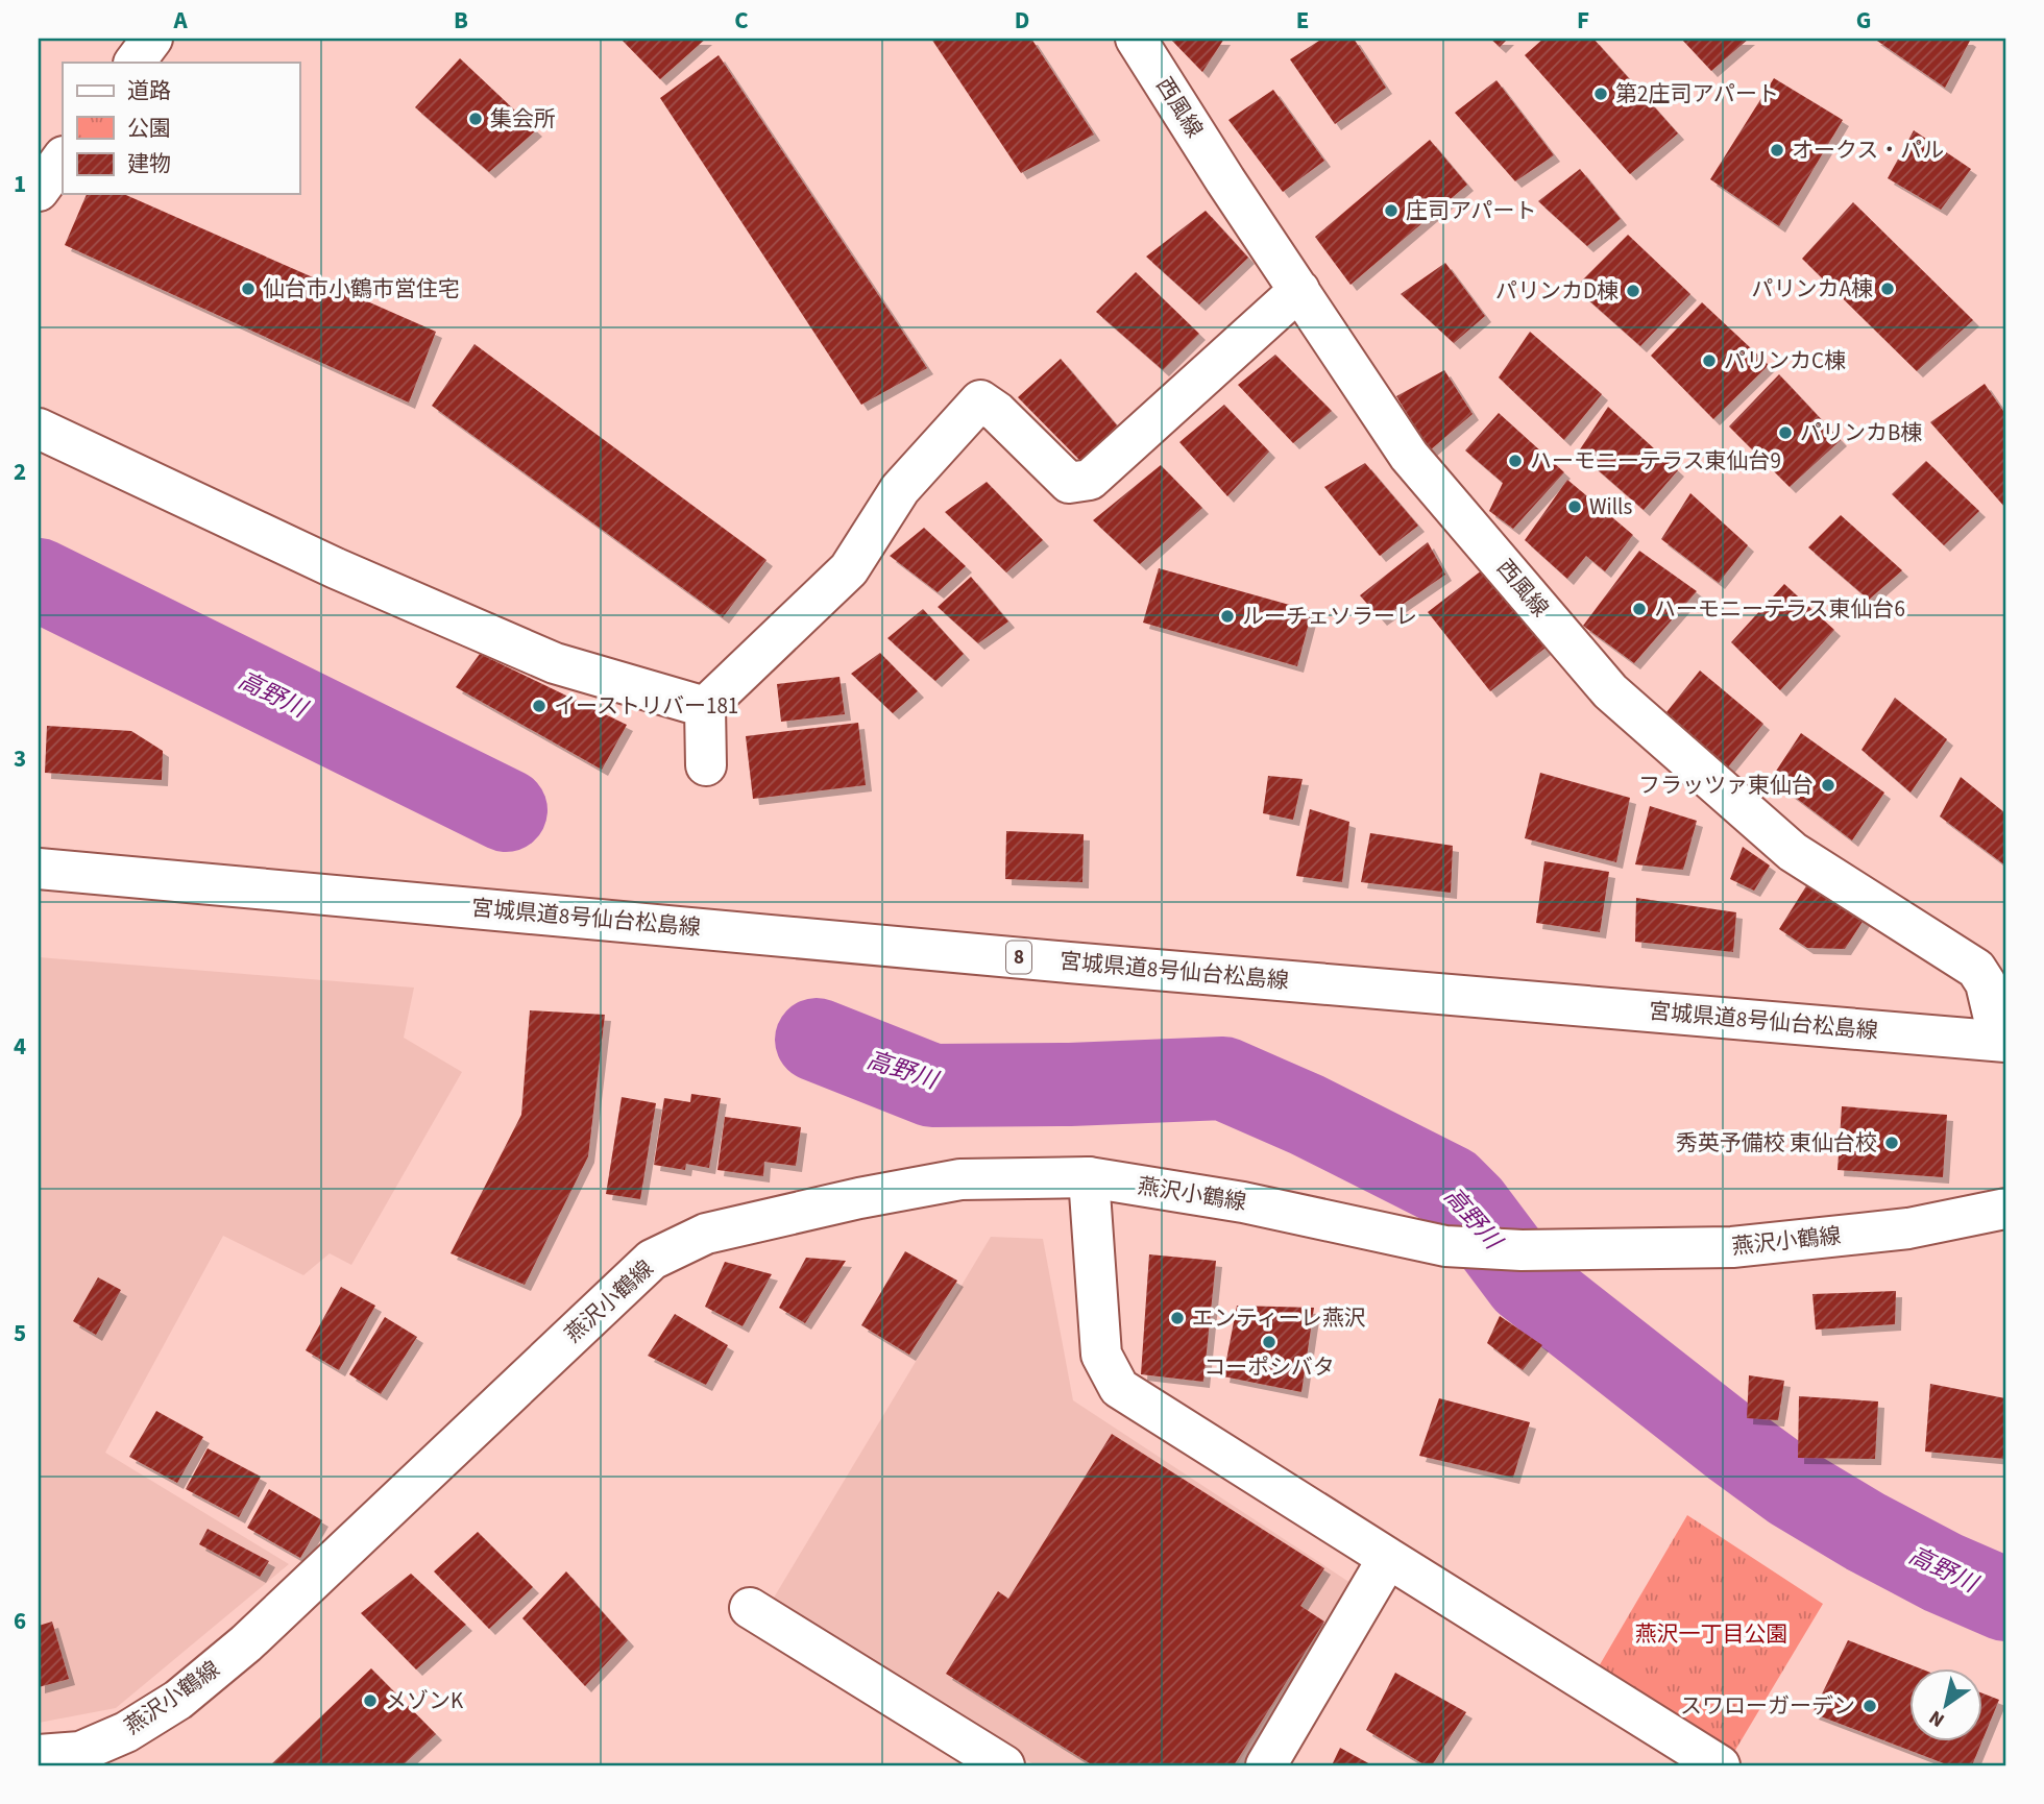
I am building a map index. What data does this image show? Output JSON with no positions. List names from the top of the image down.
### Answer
{
  "streets": {
    "street": [
      "西風線",
      "宮城県道8号仙台松島線",
      "8",
      "燕沢小鶴線"
    ]
  },
  "crossings": [
    ["西風線", "宮城県道8号仙台松島線"]
  ],
  "water": ["高野川"],
  "parks": ["燕沢一丁目公園"],
  "places": [
    "第2庄司アパート",
    "集会所",
    "オークス・パル",
    "庄司アパート",
    "仙台市小鶴市営住宅",
    "パリンカA棟",
    "パリンカD棟",
    "パリンカC棟",
    "パリンカB棟",
    "ハーモニーテラス東仙台9",
    "Wills",
    "ハーモニーテラス東仙台6",
    "ルーチェソラーレ",
    "イーストリバー181",
    "フラッツァ東仙台",
    "秀英予備校 東仙台校",
    "エンティーレ燕沢",
    "コーポシバタ",
    "メゾンK",
    "スワローガーデン"
  ],
  "legend": ["道路", "公園", "建物"],
  "north": "bottom left",
  "grid": {
    "columns": [
      "A",
      "B",
      "C",
      "D",
      "E",
      "F",
      "G"
    ],
    "rows": [
      "1",
      "2",
      "3",
      "4",
      "5",
      "6"
    ]
  }
}
